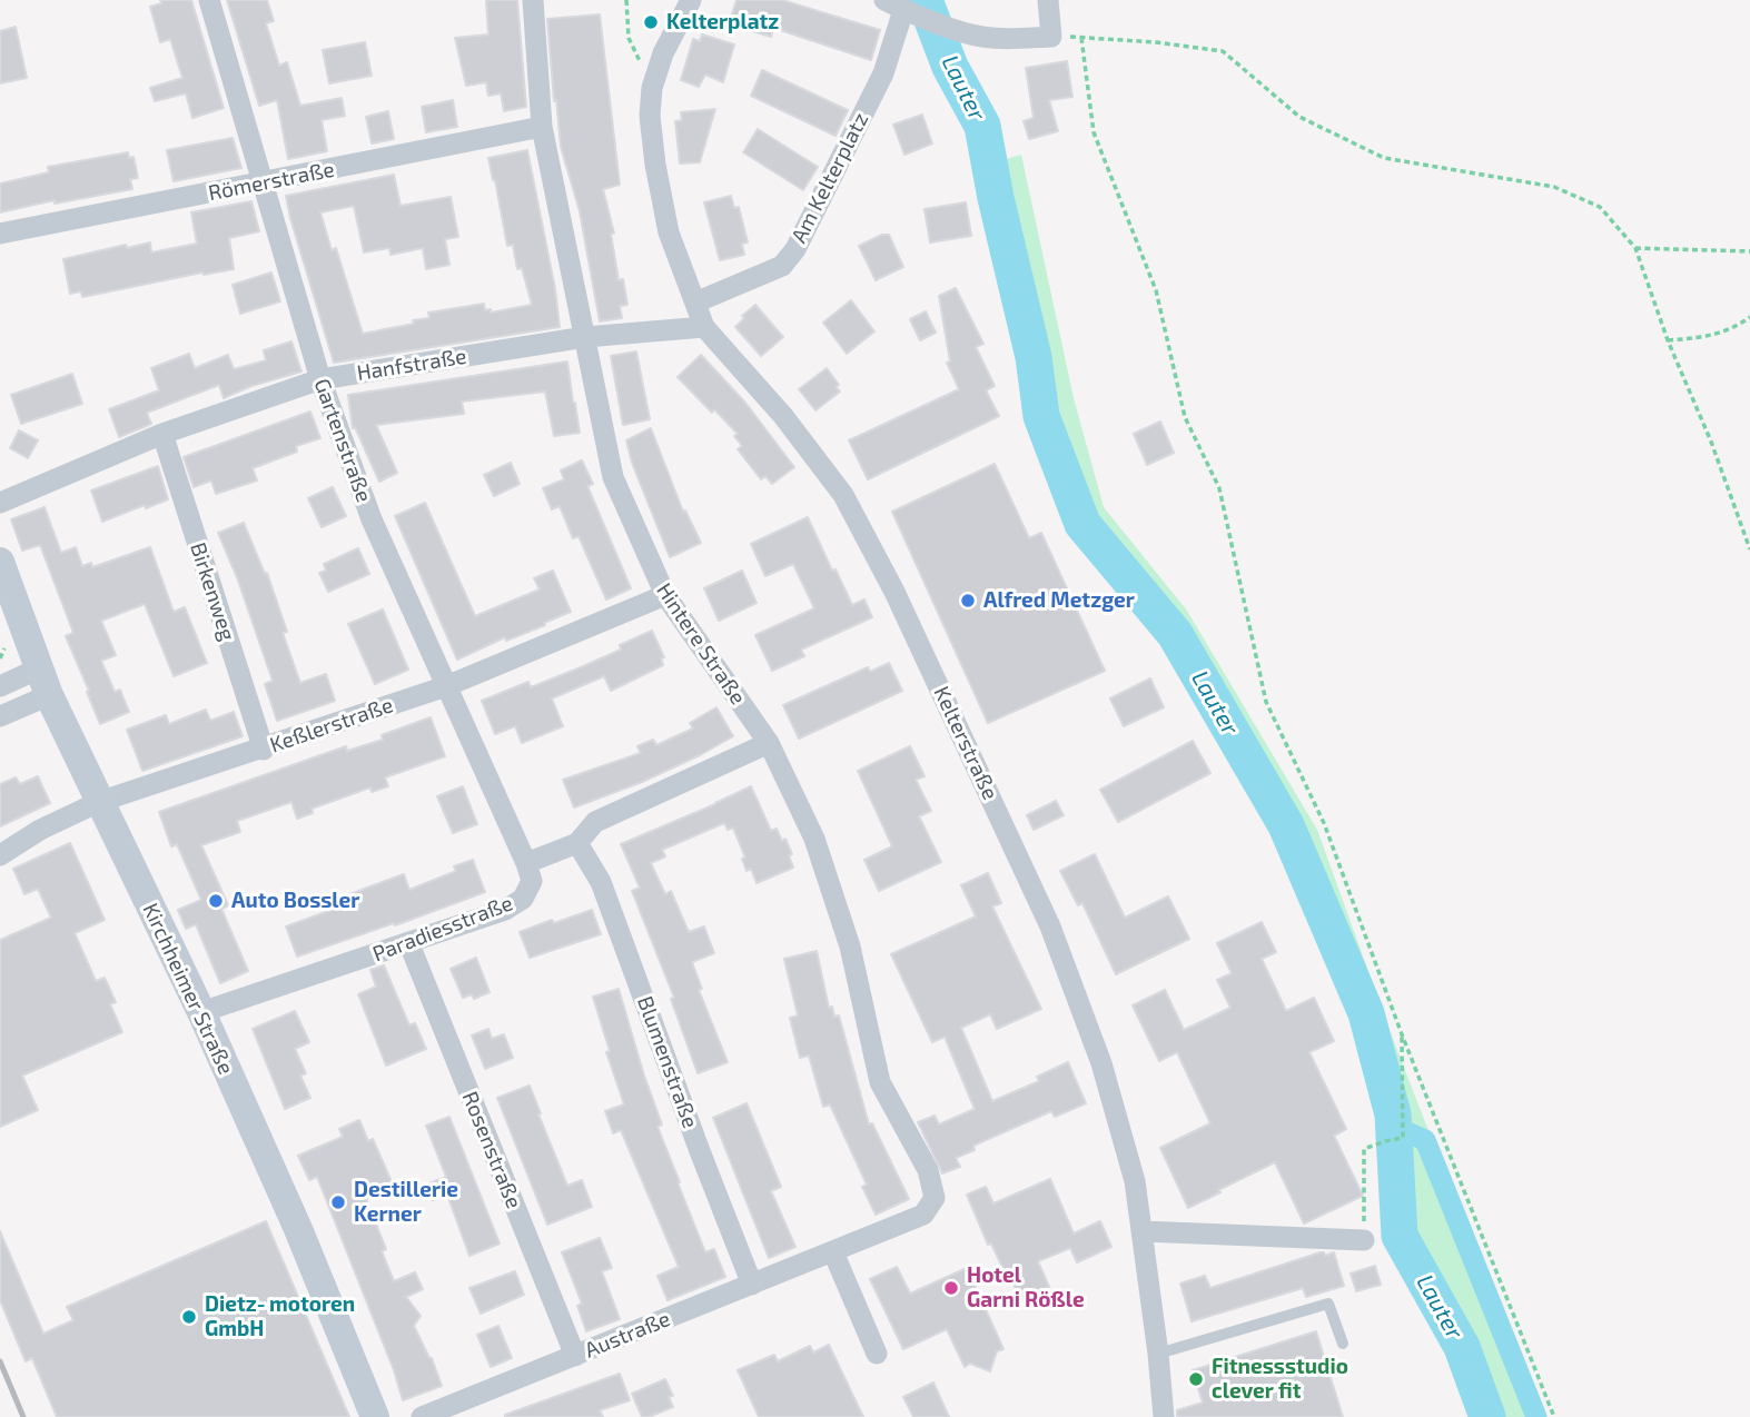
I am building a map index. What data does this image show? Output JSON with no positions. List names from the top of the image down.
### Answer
{
  "streets": {
    "street": [
      "Am Kelterplatz",
      "Römerstraße",
      "Hanfstraße",
      "Gartenstraße",
      "Birkenweg",
      "Hintere Straße",
      "Keßlerstraße",
      "Kelterstraße",
      "Paradiesstraße",
      "Kirchheimer Straße",
      "Blumenstraße",
      "Rosenstraße",
      "Austraße"
    ]
  },
  "crossings": [
    ["Am Kelterplatz", "Kelterstraße"],
    ["Römerstraße", "Gartenstraße"],
    ["Römerstraße", "Hintere Straße"],
    ["Hanfstraße", "Gartenstraße"],
    ["Hanfstraße", "Birkenweg"],
    ["Hanfstraße", "Hintere Straße"],
    ["Hanfstraße", "Kelterstraße"],
    ["Gartenstraße", "Keßlerstraße"],
    ["Gartenstraße", "Paradiesstraße"],
    ["Birkenweg", "Keßlerstraße"],
    ["Hintere Straße", "Keßlerstraße"],
    ["Hintere Straße", "Austraße"],
    ["Keßlerstraße", "Kirchheimer Straße"],
    ["Paradiesstraße", "Kirchheimer Straße"],
    ["Paradiesstraße", "Rosenstraße"],
    ["Blumenstraße", "Austraße"],
    ["Rosenstraße", "Austraße"]
  ],
  "water": ["Lauter"],
  "places": [
    "Kelterplatz",
    "Alfred Metzger",
    "Auto Bossler",
    "Destillerie Kerner",
    "Hotel Garni Rößle",
    "Dietz‐motoren GmbH",
    "Fitnessstudio clever fit"
  ]
}
